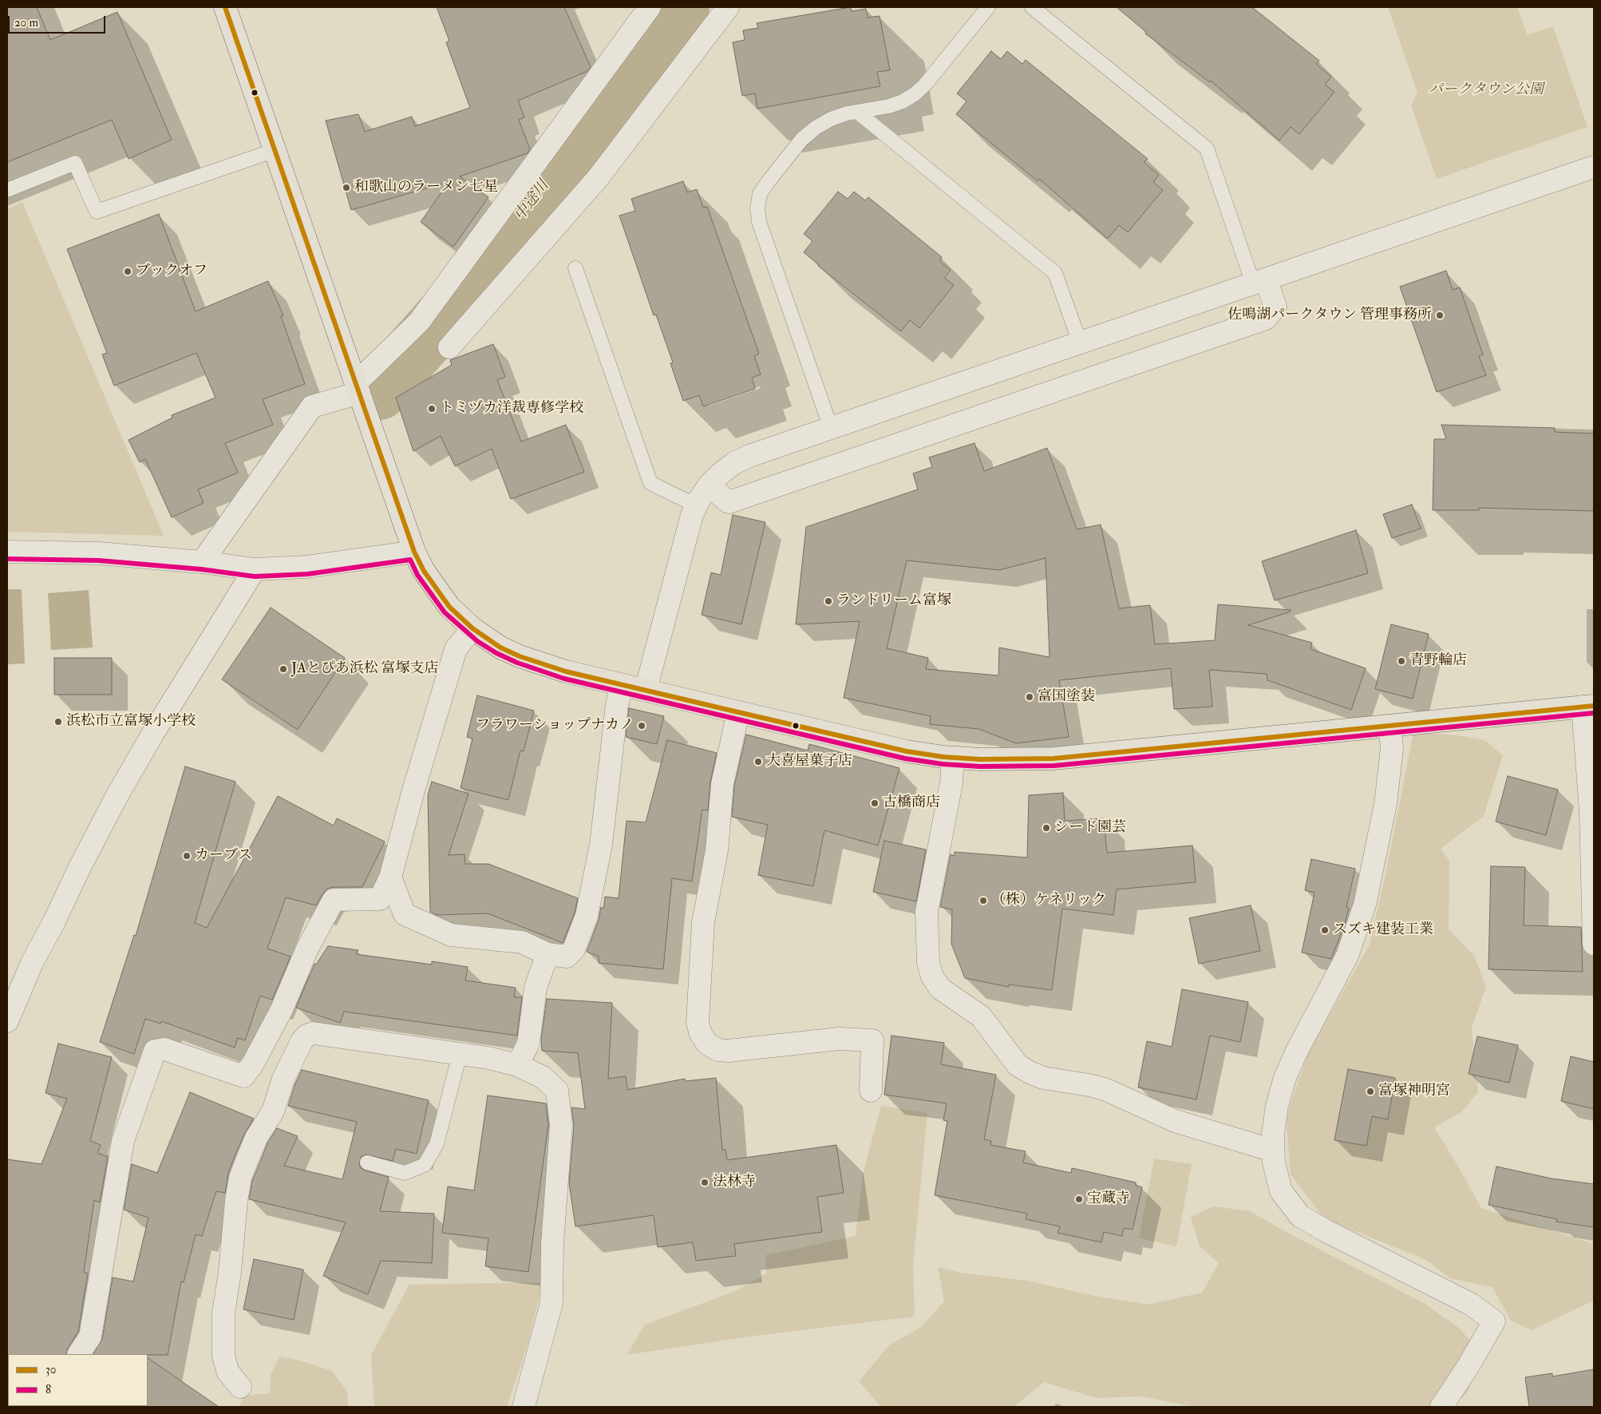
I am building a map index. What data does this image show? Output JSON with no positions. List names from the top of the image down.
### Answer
{
  "water": ["中途川"],
  "parks": ["パークタウン公園"],
  "places": [
    "和歌山のラーメン七星",
    "ブックオフ",
    "佐鳴湖パークタウン 管理事務所",
    "トミヅカ洋裁専修学校",
    "ランドリーム富塚",
    "青野輪店",
    "JAとぴあ浜松 富塚支店",
    "富国塗装",
    "浜松市立富塚小学校",
    "フラワーショップナカノ",
    "大喜屋菓子店",
    "古橋商店",
    "シード園芸",
    "カーブス",
    "（株）ケネリック",
    "スズキ建装工業",
    "富塚神明宮",
    "法林寺",
    "宝蔵寺"
  ],
  "lines": ["transit line 30", "transit line 8"],
  "legend": ["30", "8"],
  "scale_bar": "20 m"
}
